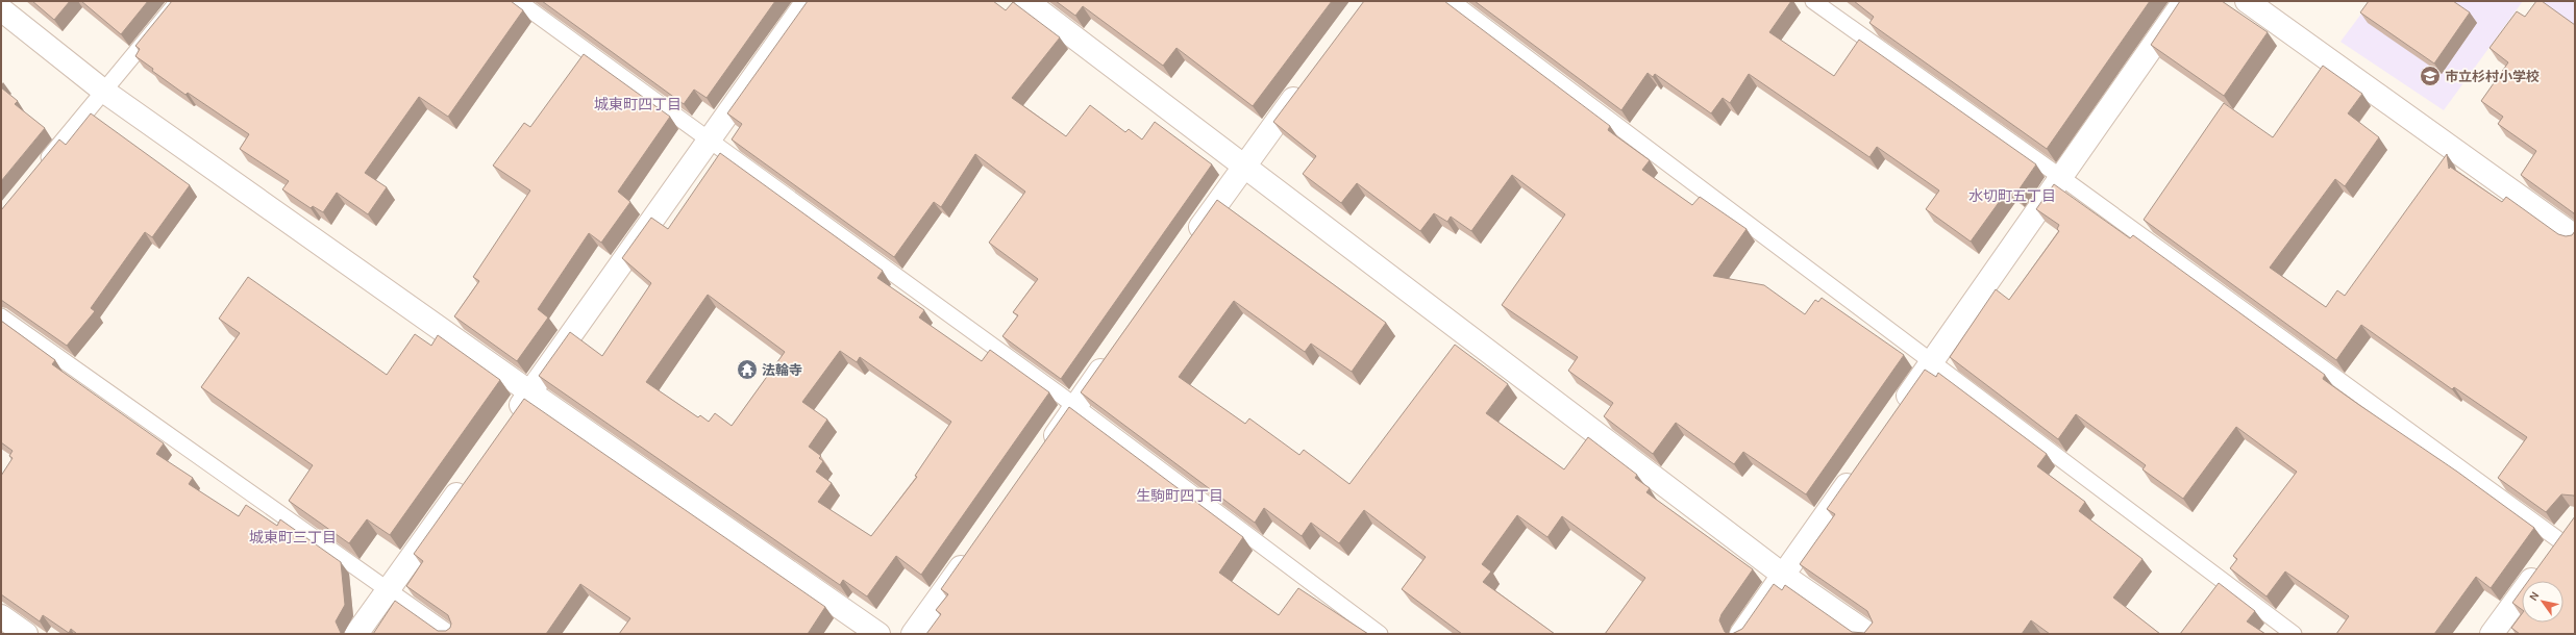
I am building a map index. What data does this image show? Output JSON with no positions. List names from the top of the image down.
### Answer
{
  "districts": [
    "城東町四丁目",
    "水切町五丁目",
    "生駒町四丁目",
    "城東町三丁目"
  ],
  "places": {
    "school or university": ["市立杉村小学校"],
    "temple": ["法輪寺"]
  },
  "north": "top left"
}
